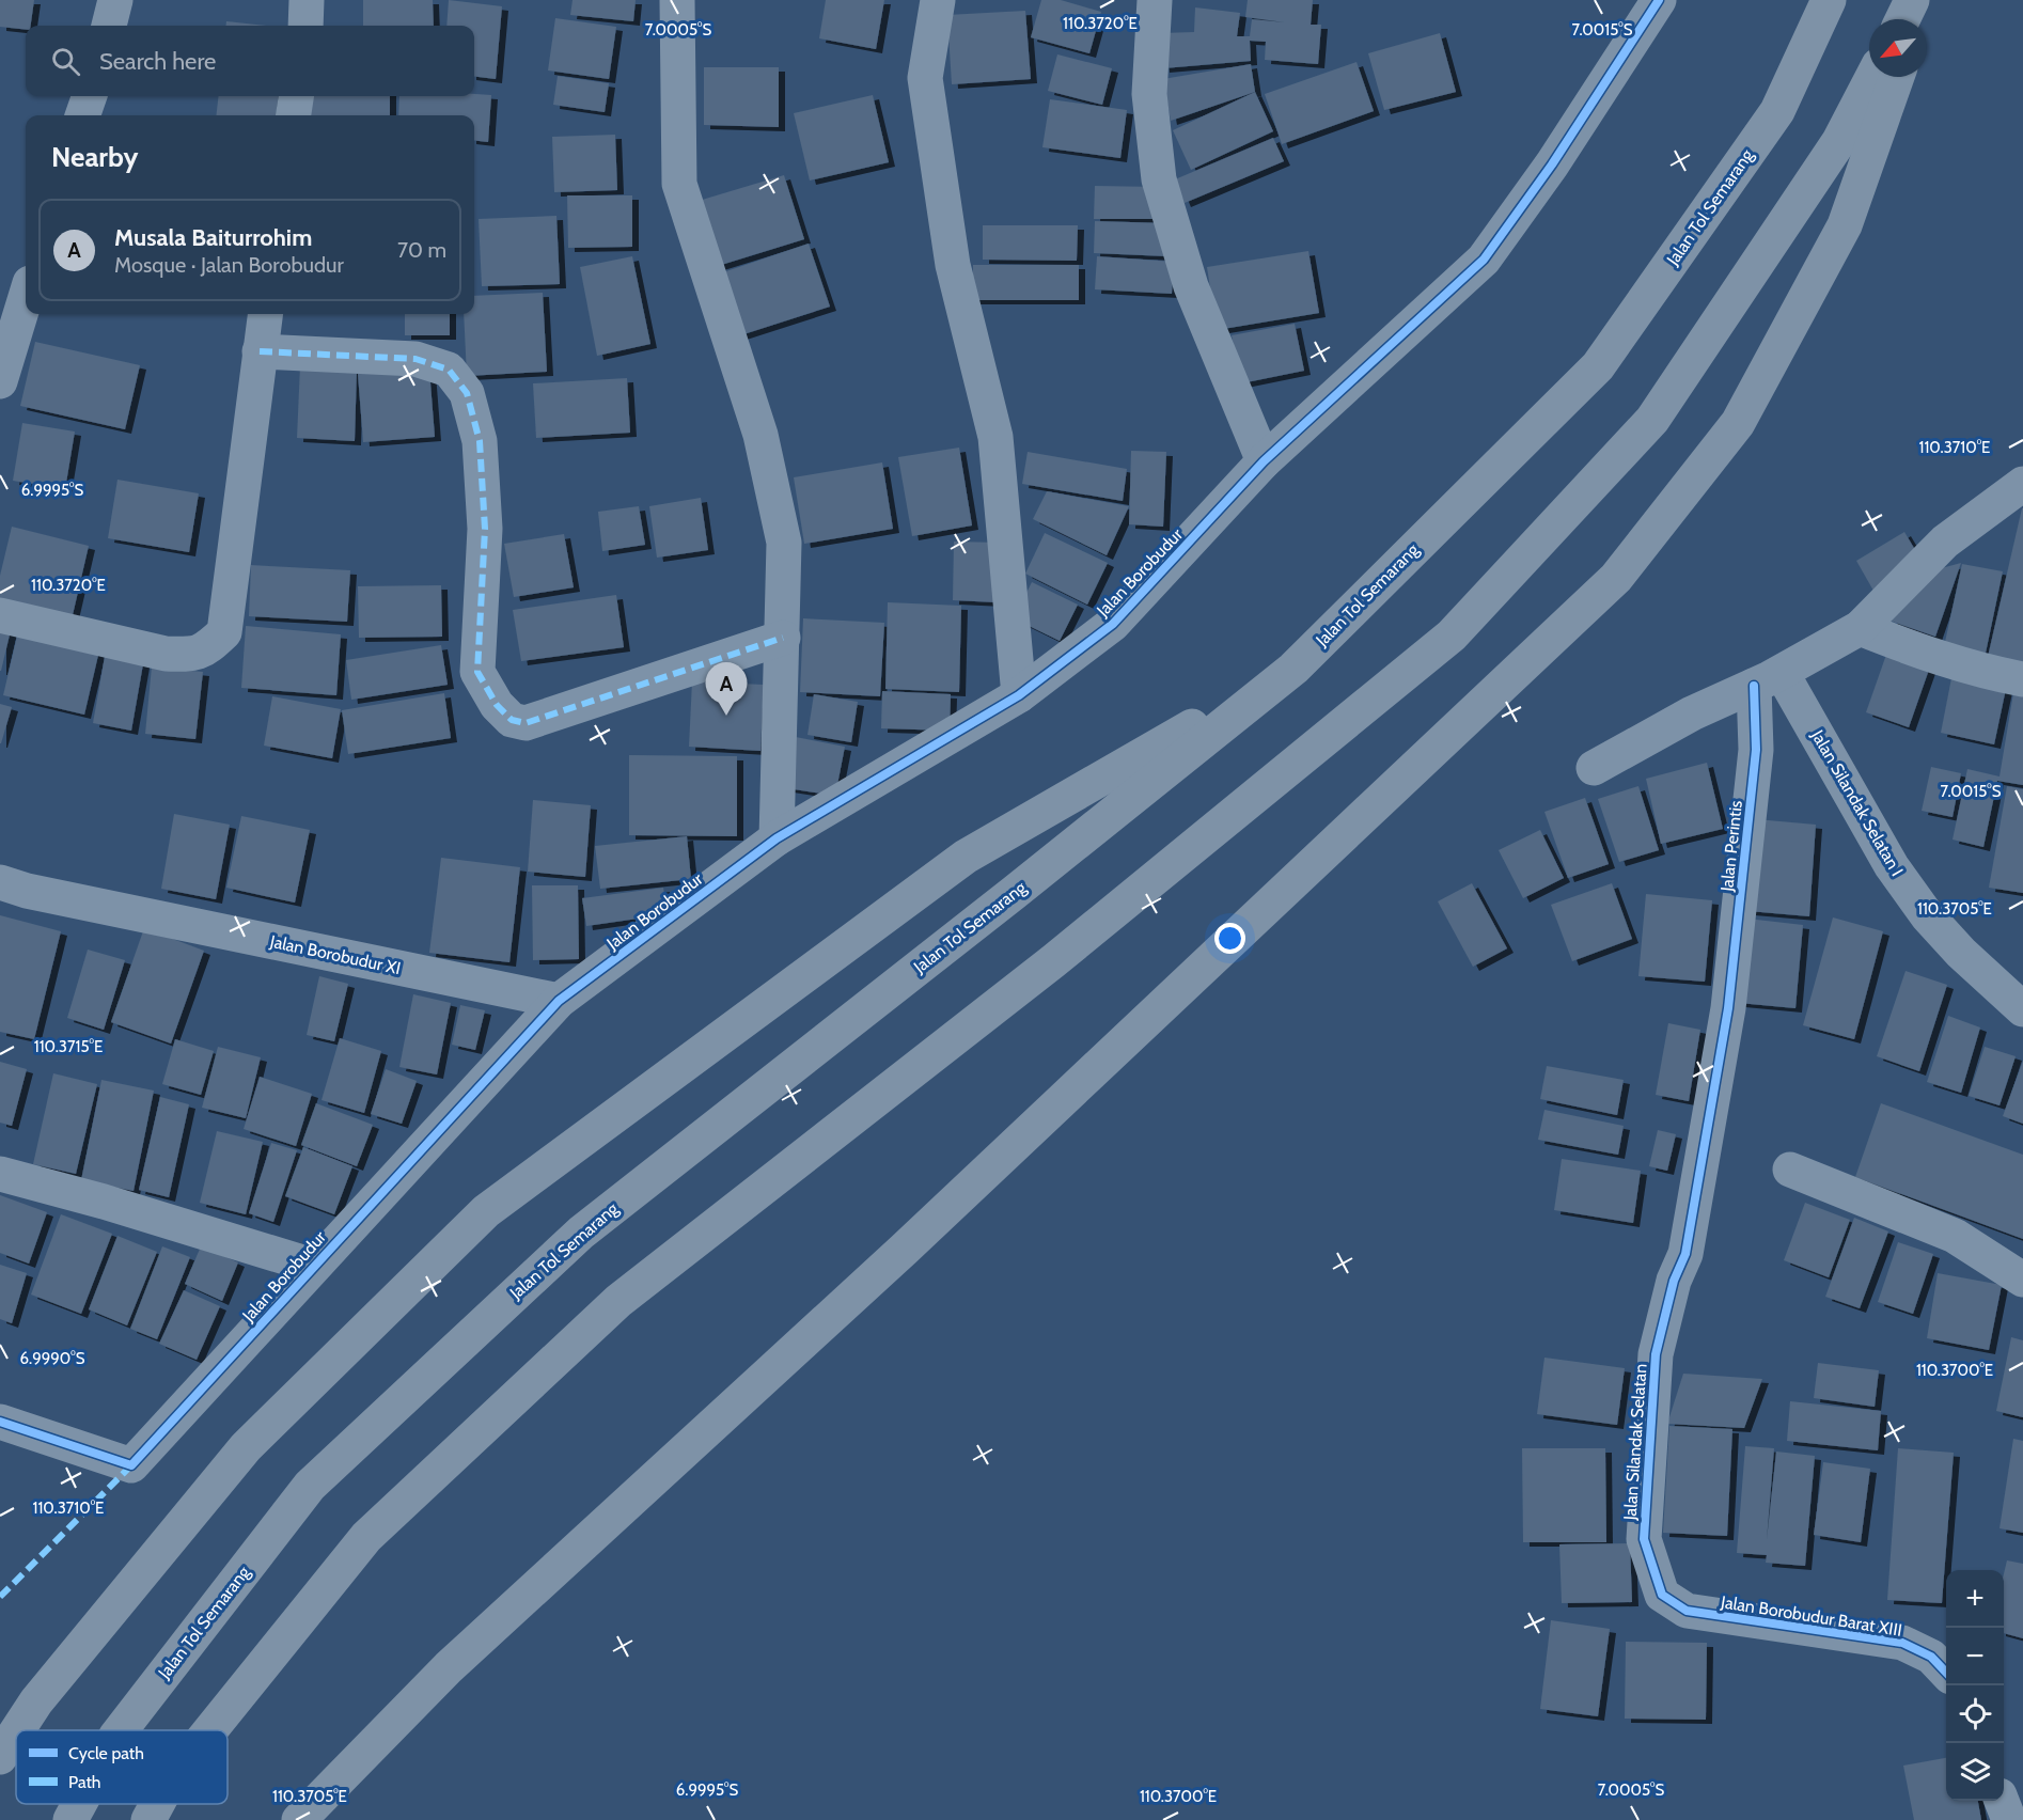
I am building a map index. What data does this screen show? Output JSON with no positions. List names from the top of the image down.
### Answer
{
  "streets": {
    "highway": ["Jalan Tol Semarang"],
    "street": [
      "Jalan Borobudur",
      "Jalan Silandak Selatan I",
      "Jalan Perintis",
      "Jalan Borobudur XI",
      "Jalan Silandak Selatan",
      "Jalan Borobudur Barat XIII"
    ]
  },
  "crossings": [
    ["Jalan Borobudur", "Jalan Borobudur XI"],
    ["Jalan Silandak Selatan I", "Jalan Perintis"],
    ["Jalan Perintis", "Jalan Silandak Selatan"],
    ["Jalan Silandak Selatan", "Jalan Borobudur Barat XIII"]
  ],
  "legend": ["Cycle path", "Path"],
  "north": "bottom left",
  "page": {
    "search": "Search here",
    "heading": "Nearby",
    "list": [
      {
        "mark": "A",
        "name": "Musala Baiturrohim",
        "note": "Mosque · Jalan Borobudur",
        "value": "70 m"
      }
    ],
    "pins": "A",
    "map_buttons": ["+", "−"]
  },
  "coordinates": [
    "110.3720°E",
    "7.0005°S",
    "7.0015°S",
    "110.3710°E",
    "6.9995°S",
    "110.3705°E",
    "110.3715°E",
    "6.9990°S",
    "110.3700°E"
  ]
}
